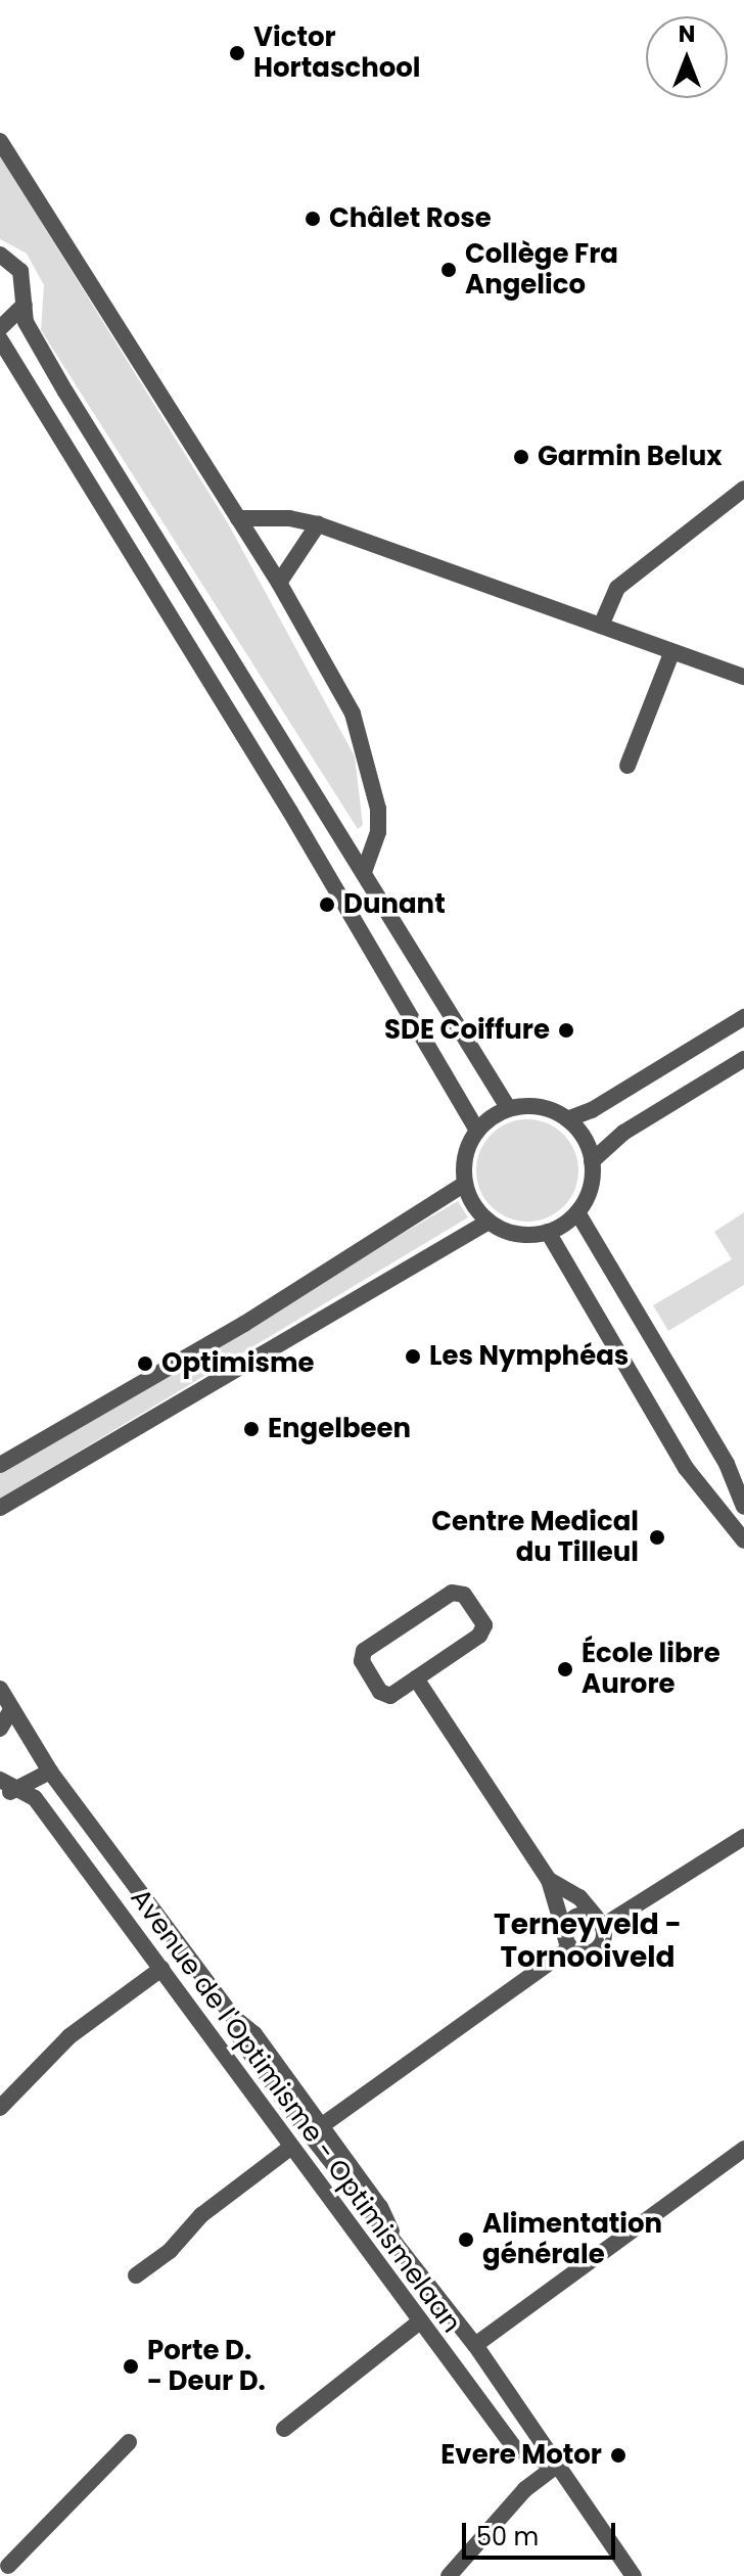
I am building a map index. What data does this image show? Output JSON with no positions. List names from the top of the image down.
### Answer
{
  "streets": {
    "street": ["Avenue de l'Optimisme - Optimismelaan"]
  },
  "districts": ["Terneyveld - Tornooiveld"],
  "places": [
    "Victor Hortaschool",
    "Châlet Rose",
    "Collège Fra Angelico",
    "Garmin Belux",
    "Dunant",
    "SDE Coiffure",
    "Les Nymphéas",
    "Optimisme",
    "Engelbeen",
    "Centre Medical du Tilleul",
    "École libre Aurore",
    "Alimentation générale",
    "Porte D. - Deur D.",
    "Evere Motor"
  ],
  "scale_bar": "50 m",
  "north": "top"
}
